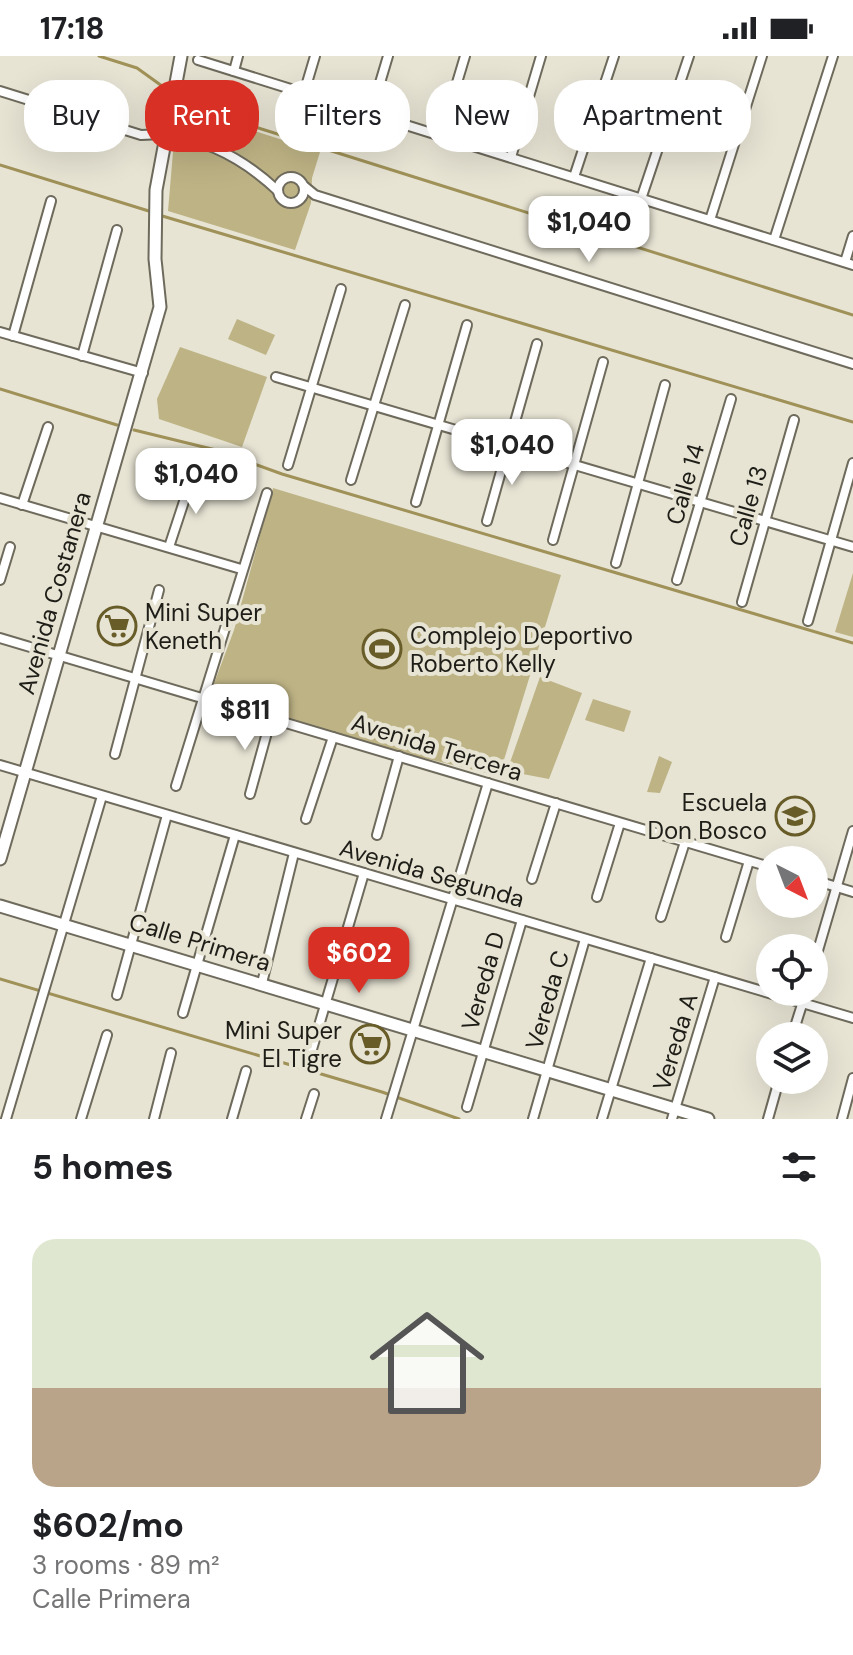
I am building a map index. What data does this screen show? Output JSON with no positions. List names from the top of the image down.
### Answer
{
  "streets": {
    "street": [
      "Calle 14",
      "Calle 13",
      "Avenida Costanera",
      "Avenida Tercera",
      "Avenida Segunda",
      "Calle Primera",
      "Vereda D",
      "Vereda C",
      "Vereda A"
    ]
  },
  "crossings": [
    ["Avenida Costanera", "Avenida Tercera"],
    ["Avenida Costanera", "Avenida Segunda"],
    ["Avenida Segunda", "Vereda D"],
    ["Avenida Segunda", "Vereda C"],
    ["Avenida Segunda", "Vereda A"],
    ["Calle Primera", "Vereda D"],
    ["Calle Primera", "Vereda C"],
    ["Calle Primera", "Vereda A"]
  ],
  "places": {
    "supermarket": ["Mini Super Keneth", "Mini Super El Tigre"],
    "sports": ["Complejo Deportivo Roberto Kelly"],
    "school or university": ["Escuela Don Bosco"]
  },
  "north": "bottom right",
  "page": {
    "status": "17:18",
    "chip": [
      "Buy",
      "Rent",
      "Filters",
      "New",
      "Apartment"
    ],
    "price": [
      "$1,040",
      "$1,040",
      "$1,040",
      "$811",
      "$602"
    ],
    "heading": "5 homes",
    "list": [
      {
        "name": "$602/mo",
        "note": "3 rooms · 89 m² · Calle Primera"
      }
    ]
  }
}
